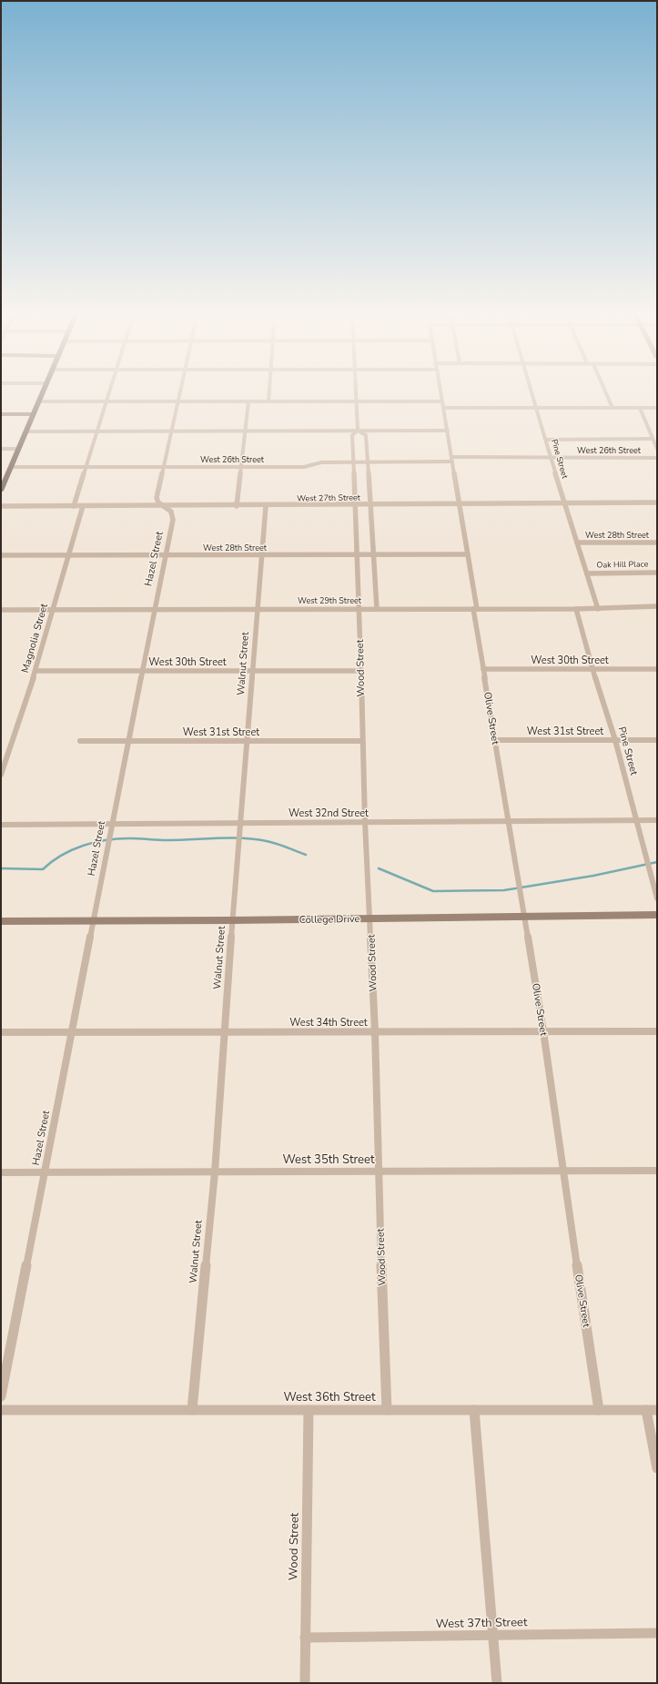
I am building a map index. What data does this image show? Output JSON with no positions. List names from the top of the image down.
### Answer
{
  "streets": {
    "street": [
      "West 26th Street",
      "Pine Street",
      "West 27th Street",
      "West 28th Street",
      "Hazel Street",
      "Oak Hill Place",
      "West 29th Street",
      "Magnolia Street",
      "West 30th Street",
      "Walnut Street",
      "Wood Street",
      "Olive Street",
      "West 31st Street",
      "West 32nd Street",
      "College Drive",
      "West 34th Street",
      "West 35th Street",
      "West 36th Street",
      "West 37th Street"
    ]
  },
  "crossings": [
    ["West 26th Street", "Pine Street"],
    ["West 26th Street", "Hazel Street"],
    ["West 26th Street", "Wood Street"],
    ["West 26th Street", "Olive Street"],
    ["Pine Street", "West 27th Street"],
    ["Pine Street", "West 28th Street"],
    ["Pine Street", "Oak Hill Place"],
    ["Pine Street", "West 29th Street"],
    ["Pine Street", "West 30th Street"],
    ["Pine Street", "West 31st Street"],
    ["Pine Street", "West 32nd Street"],
    ["West 27th Street", "Hazel Street"],
    ["West 27th Street", "Magnolia Street"],
    ["West 27th Street", "Walnut Street"],
    ["West 27th Street", "Wood Street"],
    ["West 27th Street", "Olive Street"],
    ["West 28th Street", "Hazel Street"],
    ["West 28th Street", "Magnolia Street"],
    ["West 28th Street", "Walnut Street"],
    ["West 28th Street", "Wood Street"],
    ["West 28th Street", "Olive Street"],
    ["Hazel Street", "West 29th Street"],
    ["Hazel Street", "West 30th Street"],
    ["Hazel Street", "West 31st Street"],
    ["Hazel Street", "West 32nd Street"],
    ["Hazel Street", "College Drive"],
    ["Hazel Street", "West 34th Street"],
    ["Hazel Street", "West 35th Street"],
    ["West 29th Street", "Magnolia Street"],
    ["West 29th Street", "Walnut Street"],
    ["West 29th Street", "Wood Street"],
    ["West 29th Street", "Olive Street"],
    ["Magnolia Street", "West 30th Street"],
    ["West 30th Street", "Walnut Street"],
    ["West 30th Street", "Wood Street"],
    ["West 30th Street", "Olive Street"],
    ["Walnut Street", "West 31st Street"],
    ["Walnut Street", "West 32nd Street"],
    ["Walnut Street", "College Drive"],
    ["Walnut Street", "West 34th Street"],
    ["Walnut Street", "West 35th Street"],
    ["Walnut Street", "West 36th Street"],
    ["Wood Street", "West 31st Street"],
    ["Wood Street", "West 32nd Street"],
    ["Wood Street", "College Drive"],
    ["Wood Street", "West 34th Street"],
    ["Wood Street", "West 35th Street"],
    ["Wood Street", "West 36th Street"],
    ["Wood Street", "West 37th Street"],
    ["Olive Street", "West 31st Street"],
    ["Olive Street", "West 32nd Street"],
    ["Olive Street", "College Drive"],
    ["Olive Street", "West 34th Street"],
    ["Olive Street", "West 35th Street"],
    ["Olive Street", "West 36th Street"]
  ]
}
